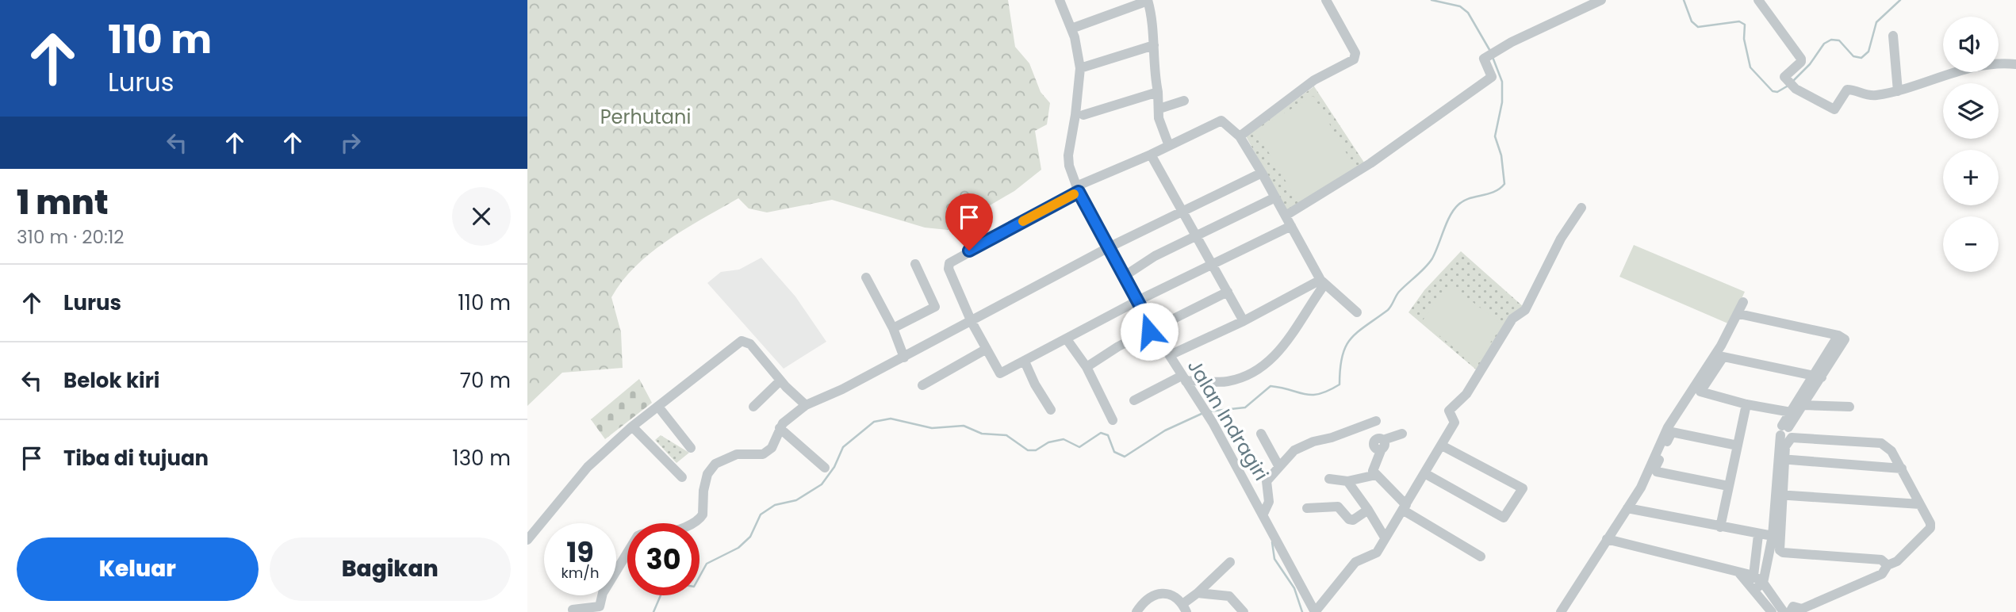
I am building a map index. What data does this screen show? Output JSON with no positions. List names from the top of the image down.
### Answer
{
  "streets": {
    "street": ["Jalan Indragiri"]
  },
  "parks": ["Perhutani"],
  "page": {
    "turn": ["110 m", "Lurus"],
    "map_buttons": ["+", "−"],
    "heading": ["1 mnt", "310 m · 20:12"],
    "list": [
      {
        "name": "Lurus",
        "value": "110 m"
      },
      {
        "name": "Belok kiri",
        "value": "70 m"
      },
      {
        "name": "Tiba di tujuan",
        "value": "130 m"
      }
    ],
    "speed": "19 km/h",
    "limit": "30",
    "buttons": ["Keluar", "Bagikan"]
  }
}
